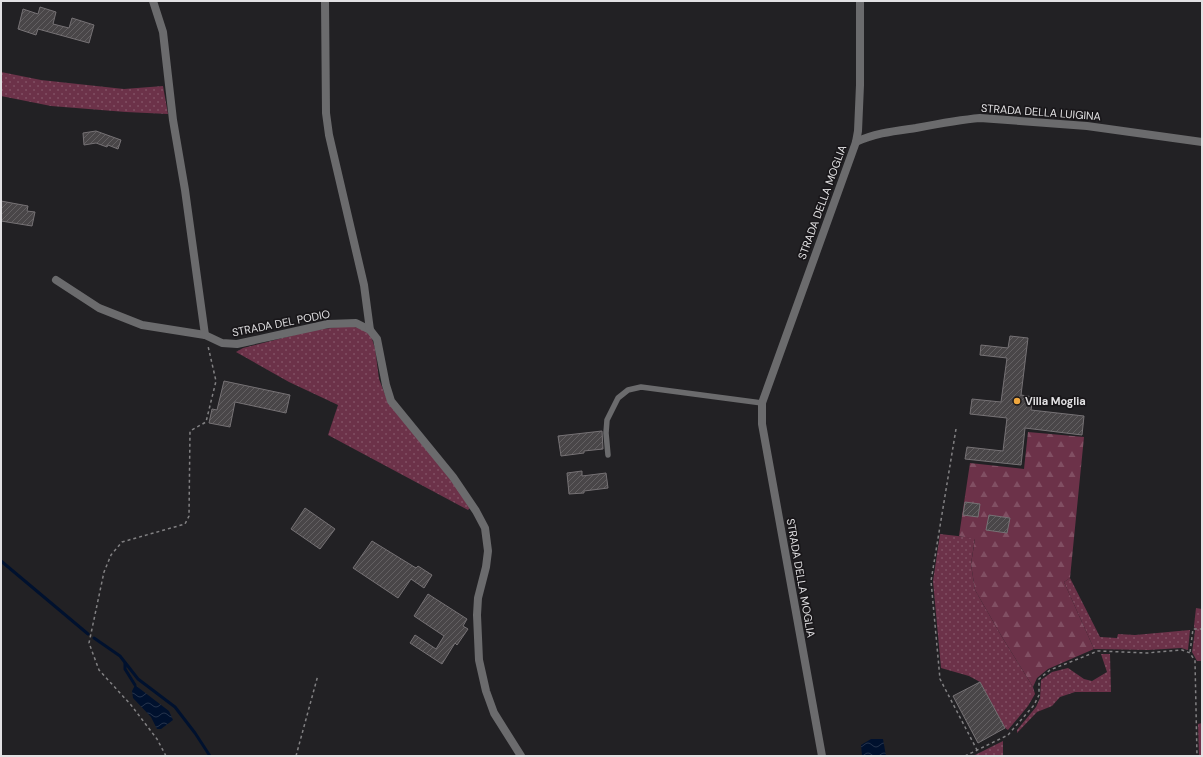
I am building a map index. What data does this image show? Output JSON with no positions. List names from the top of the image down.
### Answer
{
  "streets": {
    "street": ["STRADA DELLA LUIGINA", "STRADA DELLA MOGLIA", "STRADA DEL PODIO"]
  },
  "crossings": [
    ["STRADA DELLA LUIGINA", "STRADA DELLA MOGLIA"]
  ],
  "places": ["Villa Moglia"]
}
